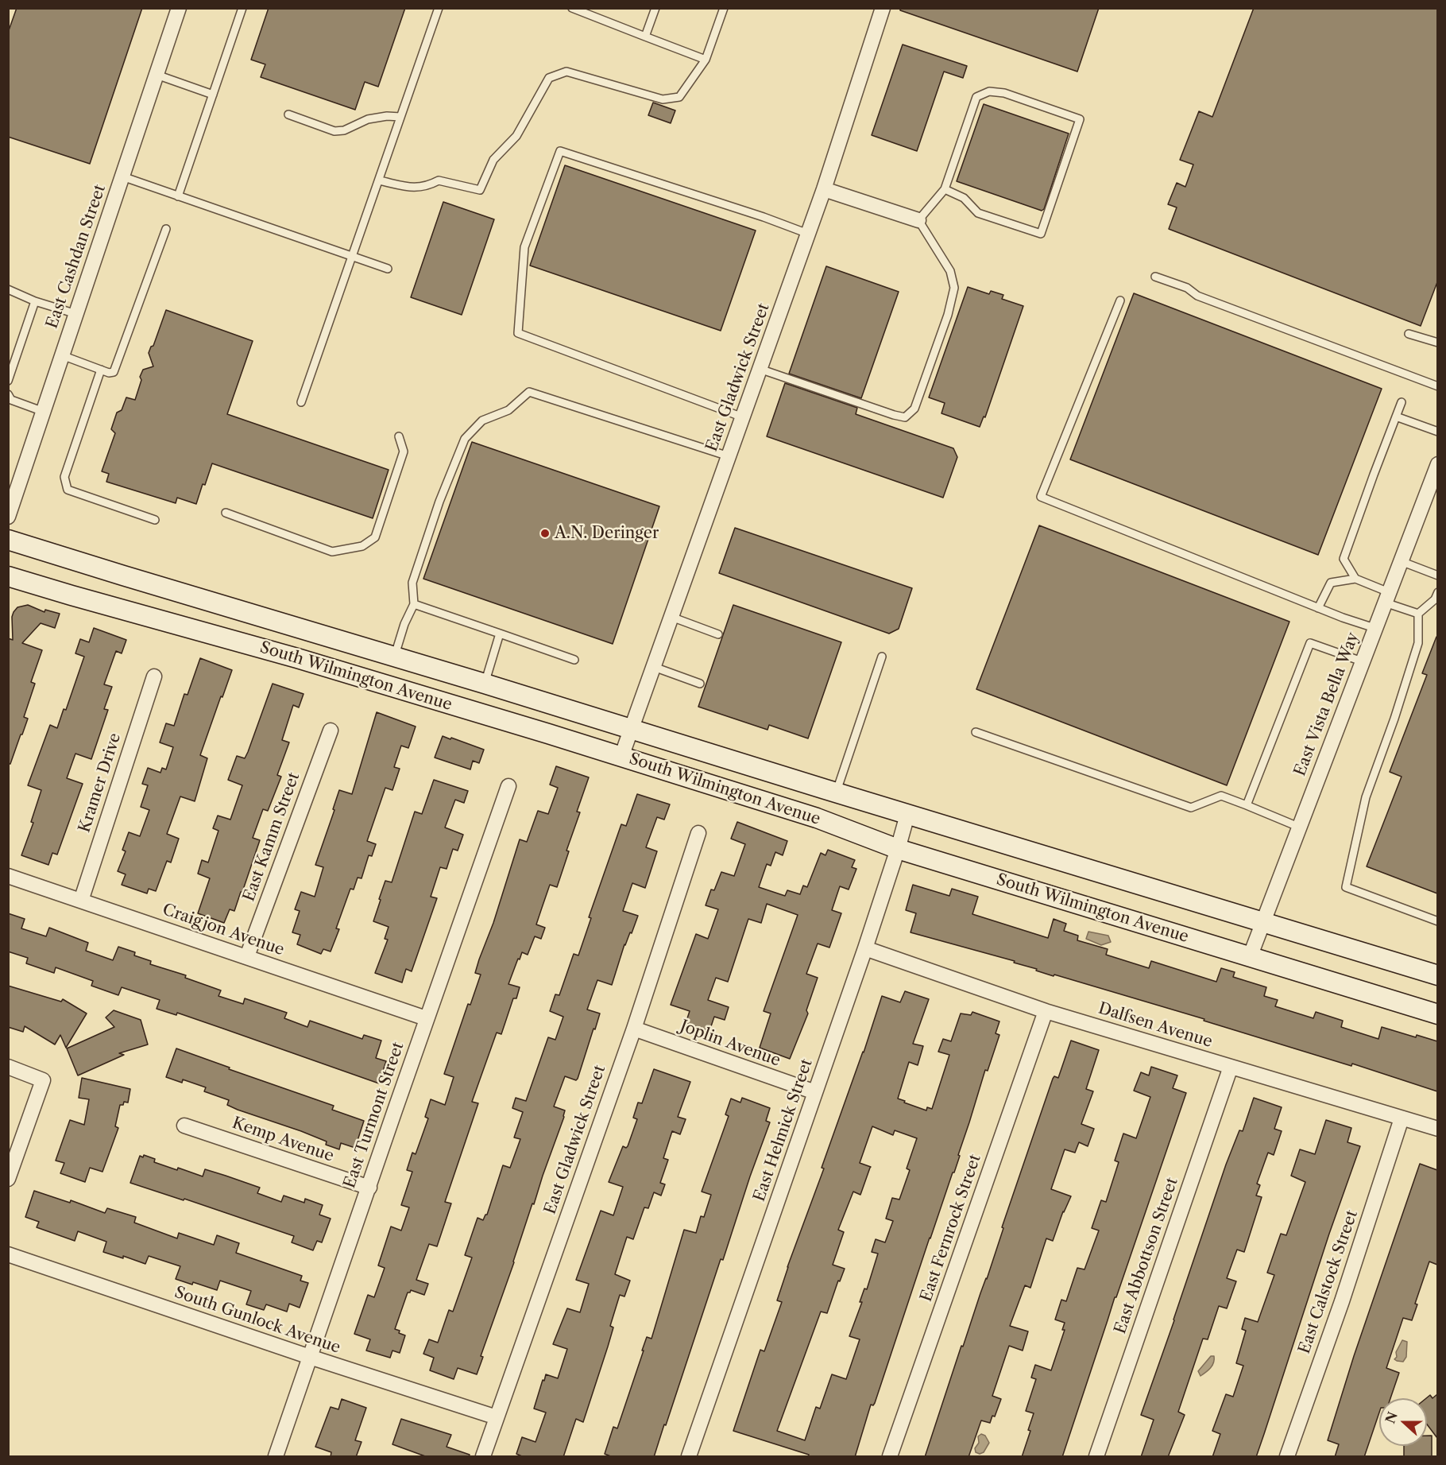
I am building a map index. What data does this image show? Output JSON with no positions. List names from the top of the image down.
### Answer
{
  "streets": {
    "main road": ["South Wilmington Avenue"],
    "street": [
      "East Cashdan Street",
      "East Gladwick Street",
      "East Vista Bella Way",
      "Kramer Drive",
      "East Kamm Street",
      "Craigjon Avenue",
      "Dalfsen Avenue",
      "Joplin Avenue",
      "East Turmont Street",
      "East Helmick Street",
      "Kemp Avenue",
      "East Fernrock Street",
      "East Abbottson Street",
      "East Calstock Street",
      "South Gunlock Avenue"
    ]
  },
  "crossings": [
    ["East Gladwick Street", "South Wilmington Avenue"],
    ["East Gladwick Street", "Joplin Avenue"],
    ["East Gladwick Street", "South Gunlock Avenue"],
    ["South Wilmington Avenue", "East Vista Bella Way"],
    ["South Wilmington Avenue", "East Helmick Street"],
    ["Kramer Drive", "Craigjon Avenue"],
    ["East Kamm Street", "Craigjon Avenue"],
    ["Craigjon Avenue", "East Turmont Street"],
    ["Dalfsen Avenue", "East Helmick Street"],
    ["Dalfsen Avenue", "East Fernrock Street"],
    ["Dalfsen Avenue", "East Abbottson Street"],
    ["Dalfsen Avenue", "East Calstock Street"],
    ["Joplin Avenue", "East Helmick Street"],
    ["East Turmont Street", "Kemp Avenue"],
    ["East Turmont Street", "South Gunlock Avenue"]
  ],
  "places": ["A.N. Deringer"],
  "north": "left"
}
